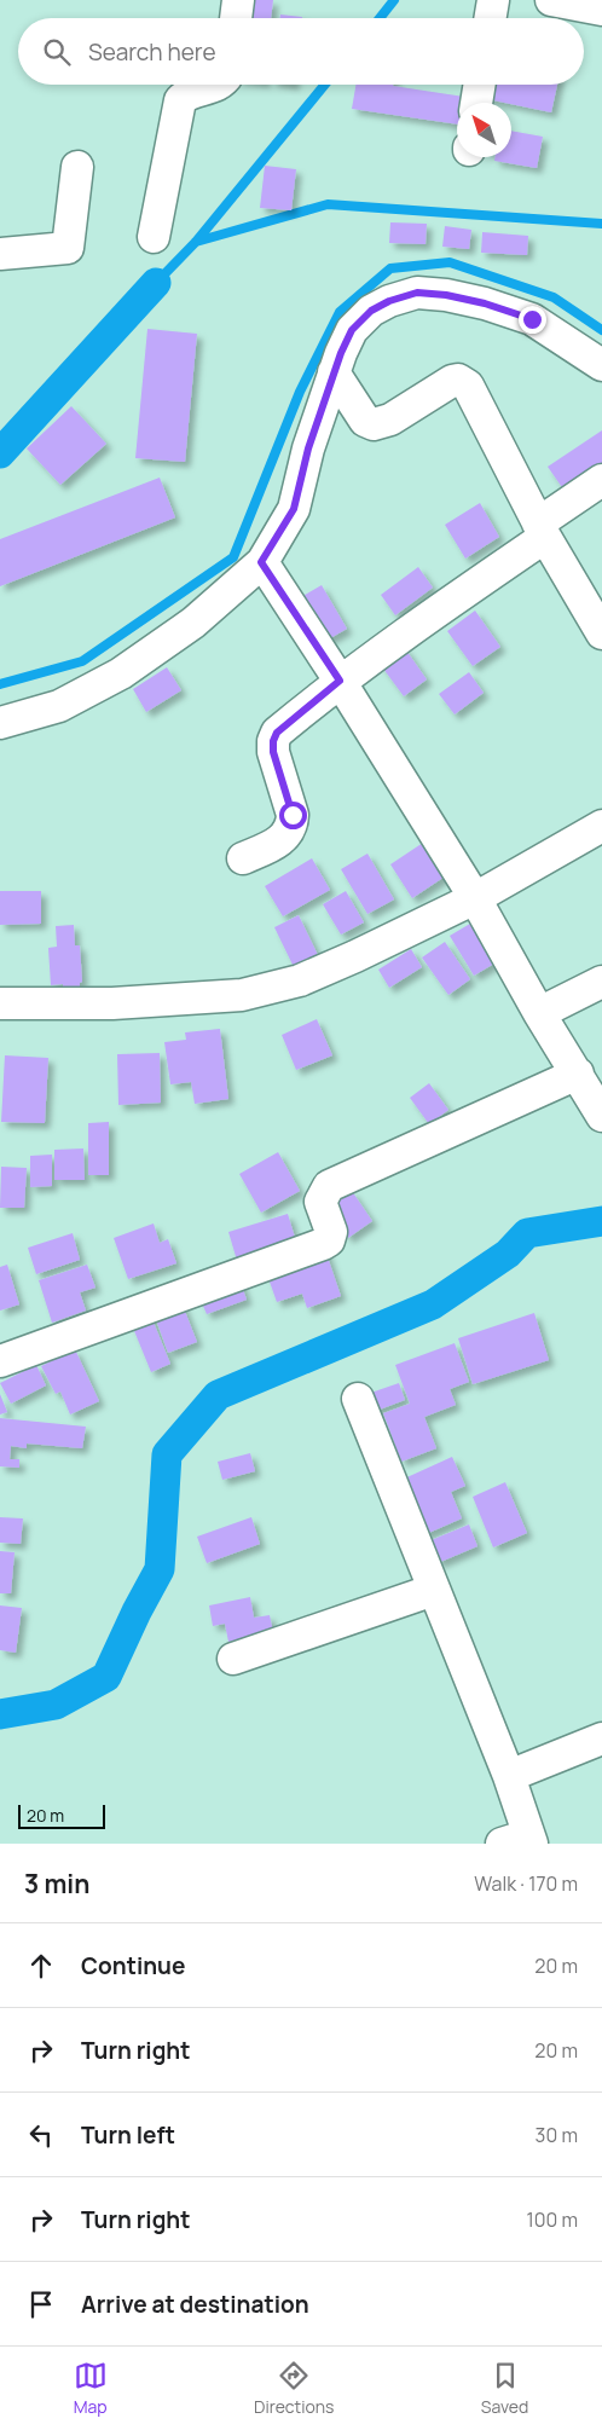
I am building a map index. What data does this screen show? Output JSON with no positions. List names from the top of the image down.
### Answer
{
  "scale_bar": "20 m",
  "north": "top left",
  "page": {
    "search": "Search here",
    "scale": "20 m",
    "heading": ["3 min", "Walk · 170 m"],
    "list": [
      ["Continue", "20 m"],
      ["Turn right", "20 m"],
      ["Turn left", "30 m"],
      ["Turn right", "100 m"],
      "Arrive at destination"
    ],
    "nav": ["Map", "Directions", "Saved"]
  }
}
